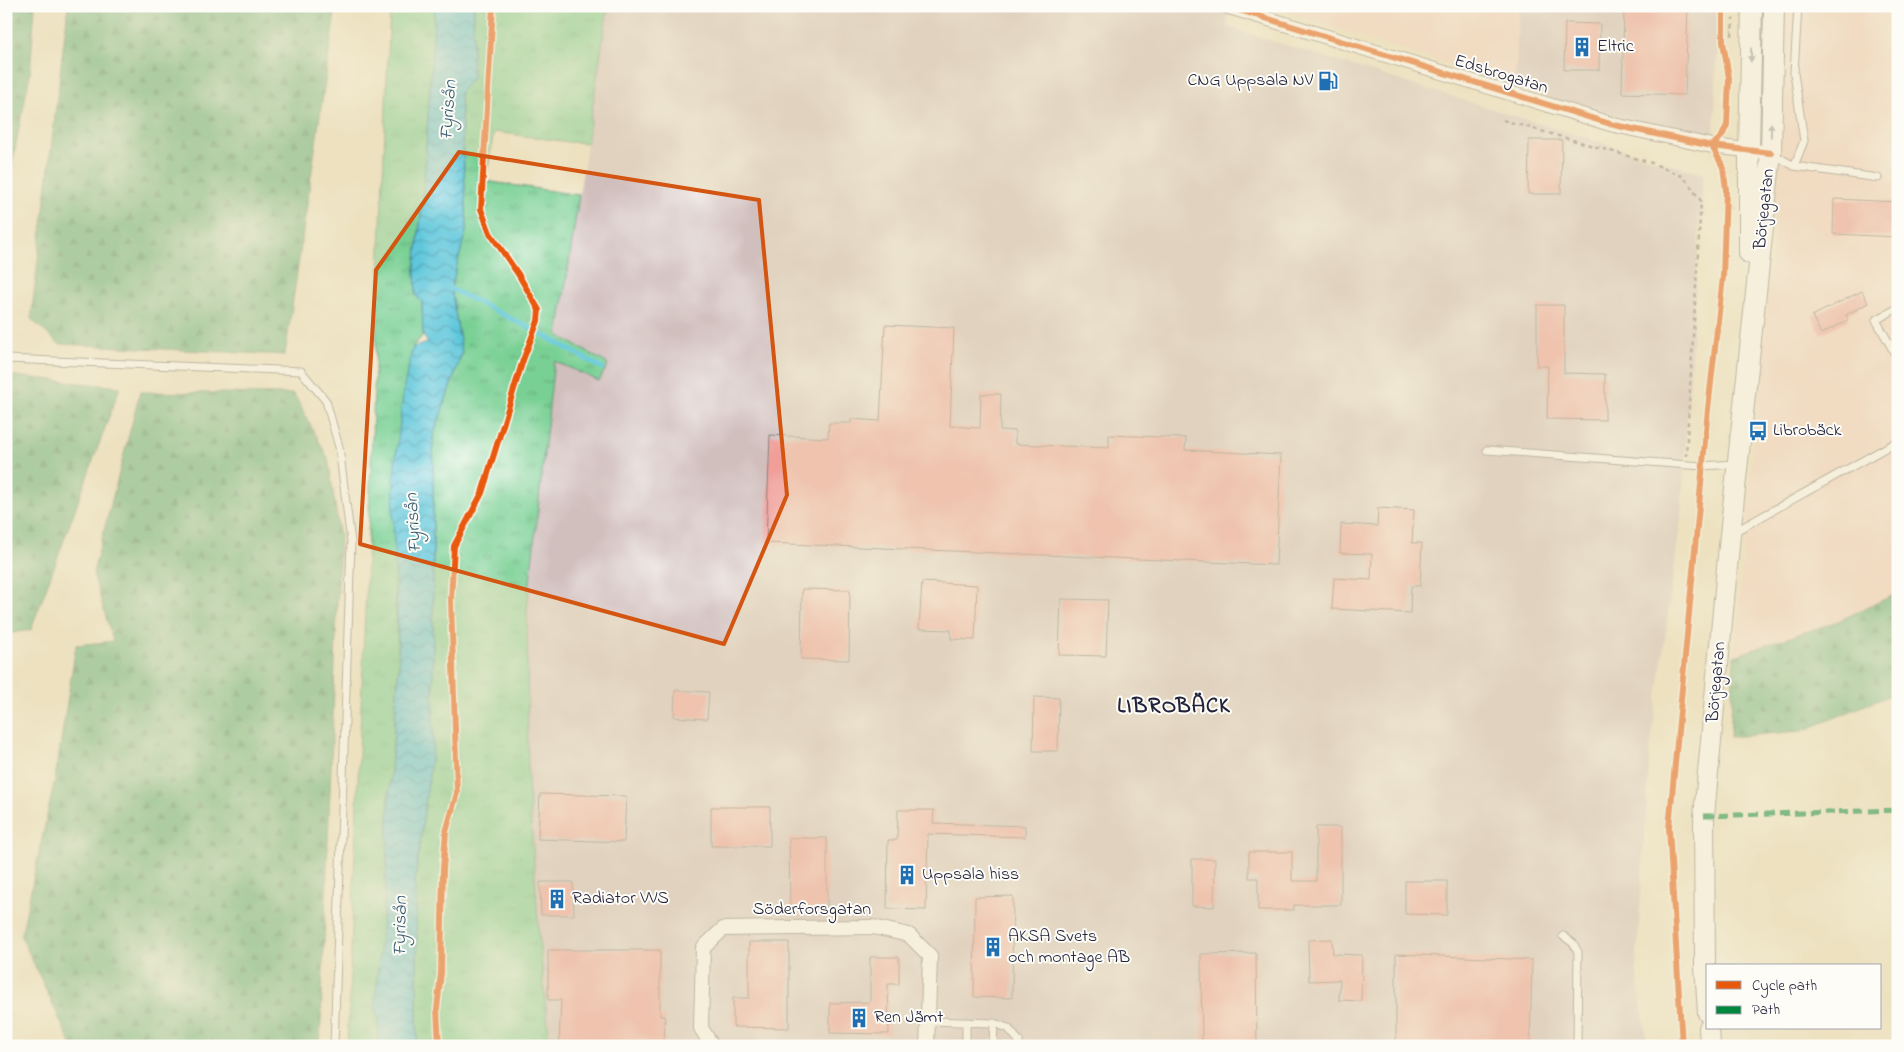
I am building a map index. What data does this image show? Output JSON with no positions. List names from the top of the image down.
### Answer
{
  "streets": {
    "main road": ["Börjegatan"],
    "street": ["Edsbrogatan", "Söderforsgatan"]
  },
  "crossings": [
    ["Edsbrogatan", "Börjegatan"]
  ],
  "districts": ["LIBROBÄCK"],
  "water": ["Fyrisån"],
  "places": {
    "building": [
      "Eltric",
      "Uppsala hiss",
      "Radiator VVS",
      "AKSA Svets och montage AB",
      "Ren Jämt"
    ],
    "fuel station": ["CNG Uppsala NV"],
    "bus stop": ["Librobäck"]
  },
  "legend": ["Cycle path", "Path"]
}
